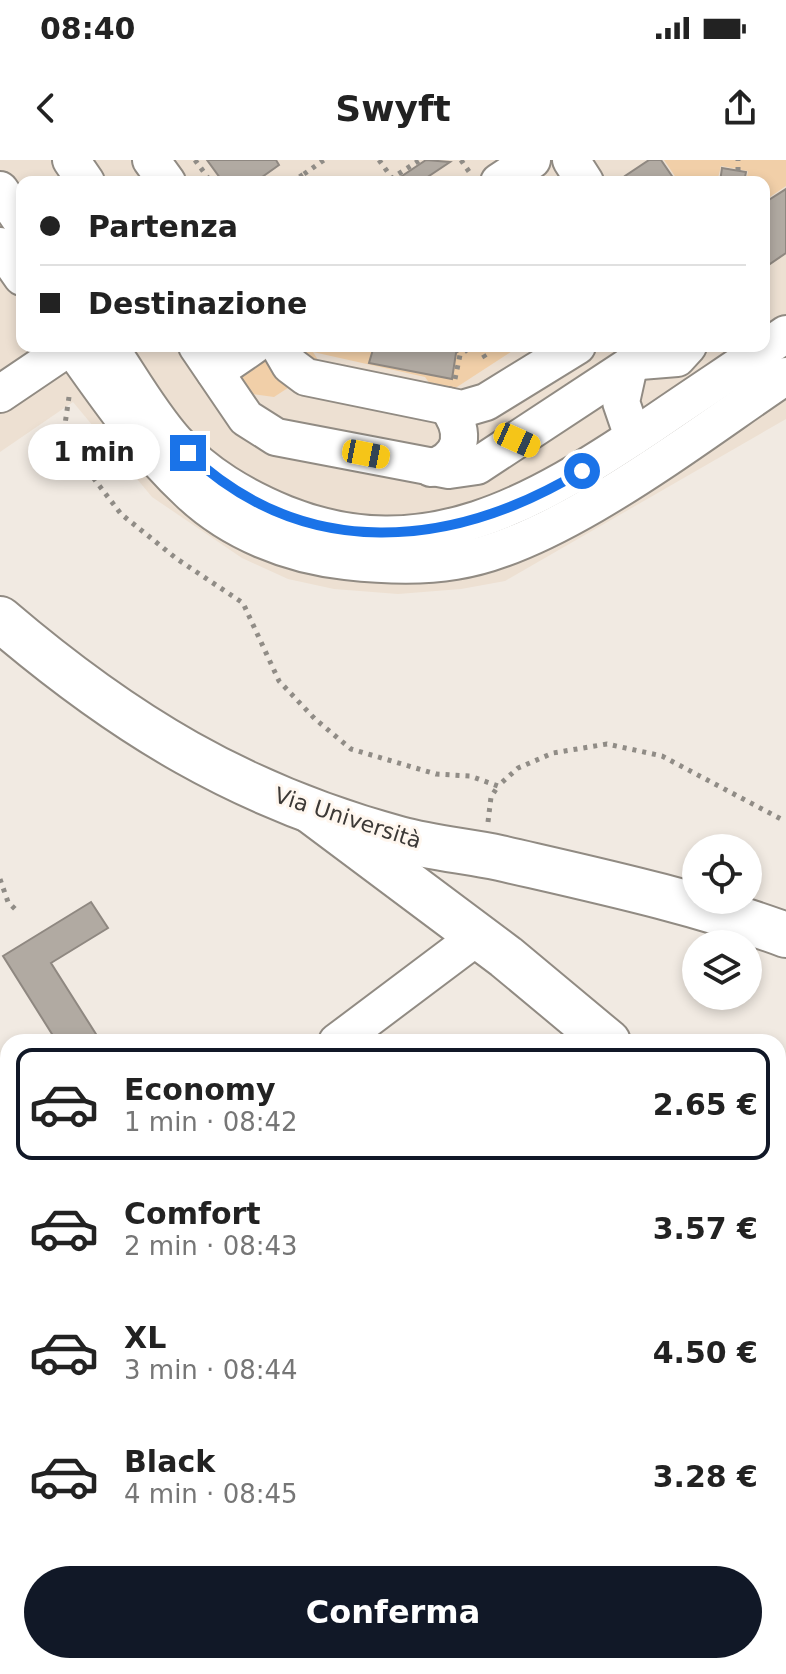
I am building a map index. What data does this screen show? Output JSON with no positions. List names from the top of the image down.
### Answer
{
  "streets": {
    "main road": ["Via Università"]
  },
  "page": {
    "status": "08:40",
    "header": "Swyft",
    "banner": ["Partenza", "Destinazione"],
    "bubble": "1 min",
    "list": [
      {
        "name": "Economy",
        "note": "1 min · 08:42",
        "value": "2.65 €"
      },
      {
        "name": "Comfort",
        "note": "2 min · 08:43",
        "value": "3.57 €"
      },
      {
        "name": "XL",
        "note": "3 min · 08:44",
        "value": "4.50 €"
      },
      {
        "name": "Black",
        "note": "4 min · 08:45",
        "value": "3.28 €"
      }
    ],
    "buttons": "Conferma"
  }
}
